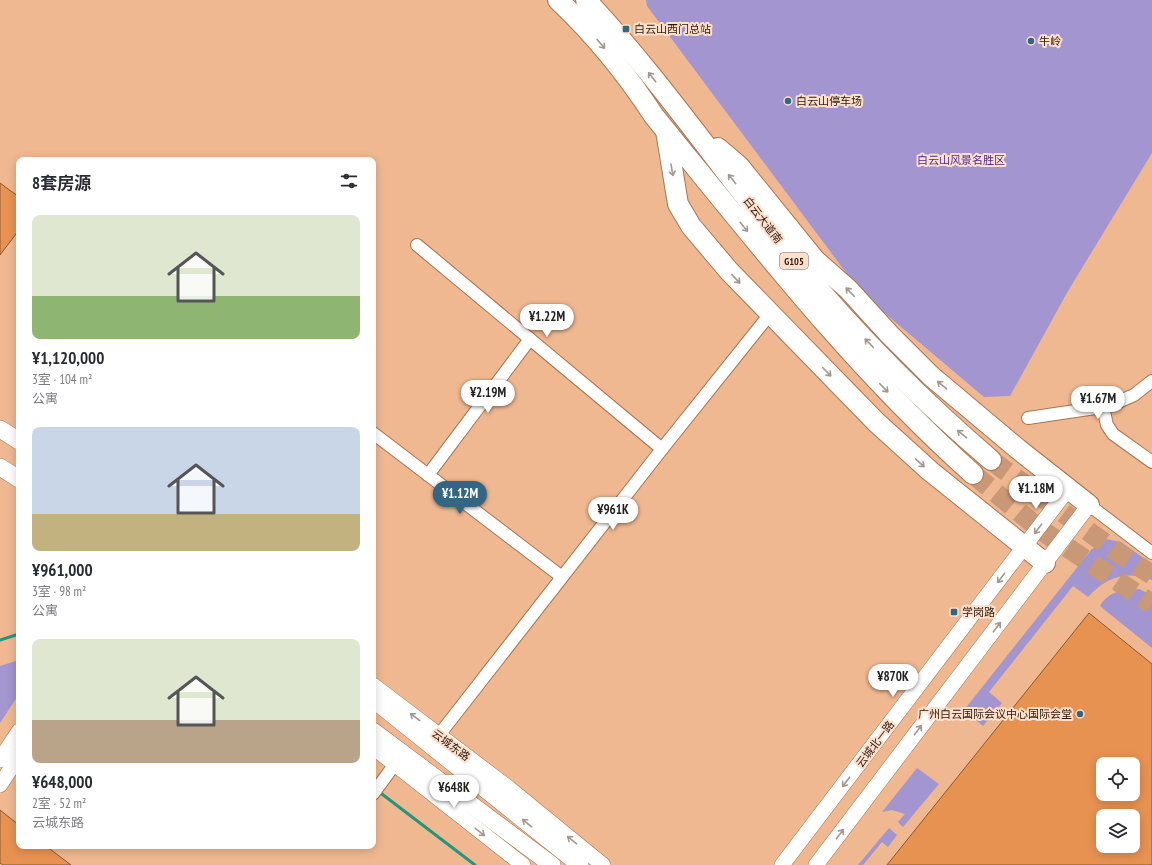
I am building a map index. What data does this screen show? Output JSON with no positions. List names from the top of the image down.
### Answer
{
  "streets": {
    "highway": ["白云大道南", "G105"],
    "main road": ["云城东路"],
    "street": ["云城北一路"]
  },
  "parks": ["白云山风景名胜区"],
  "places": {
    "transit": ["白云山西门总站", "学岗路"],
    "other": ["牛岭", "白云山停车场", "广州白云国际会议中心国际会堂"]
  },
  "page": {
    "heading": "8套房源",
    "list": [
      {
        "name": "¥1,120,000",
        "note": "3室 · 104 m² · 公寓"
      },
      {
        "name": "¥961,000",
        "note": "3室 · 98 m² · 公寓"
      },
      {
        "name": "¥648,000",
        "note": "2室 · 52 m² · 云城东路"
      }
    ],
    "price": [
      "¥1.22M",
      "¥2.19M",
      "¥1.67M",
      "¥1.18M",
      "¥1.12M",
      "¥961K",
      "¥870K",
      "¥648K"
    ]
  }
}
